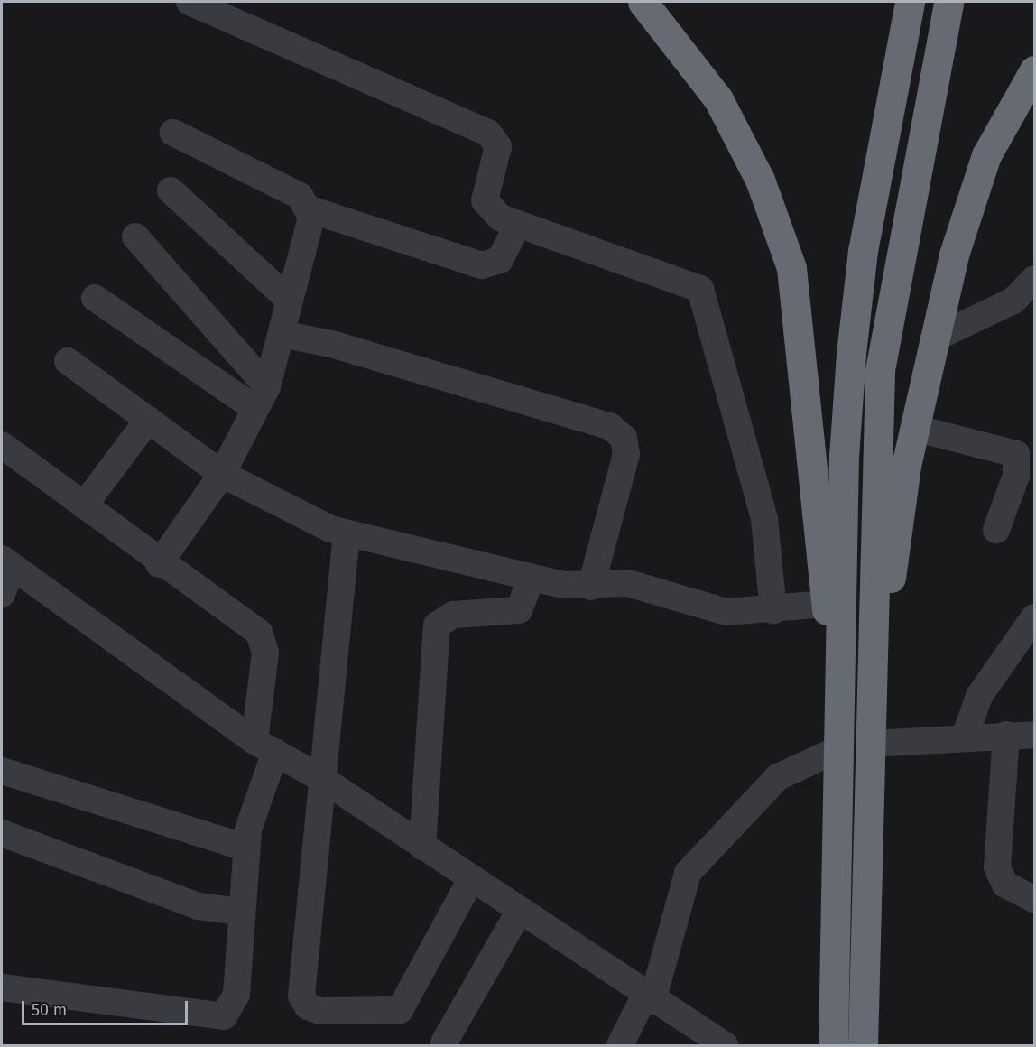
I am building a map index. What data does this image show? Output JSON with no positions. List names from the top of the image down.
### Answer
{
  "scale_bar": "50 m"
}
